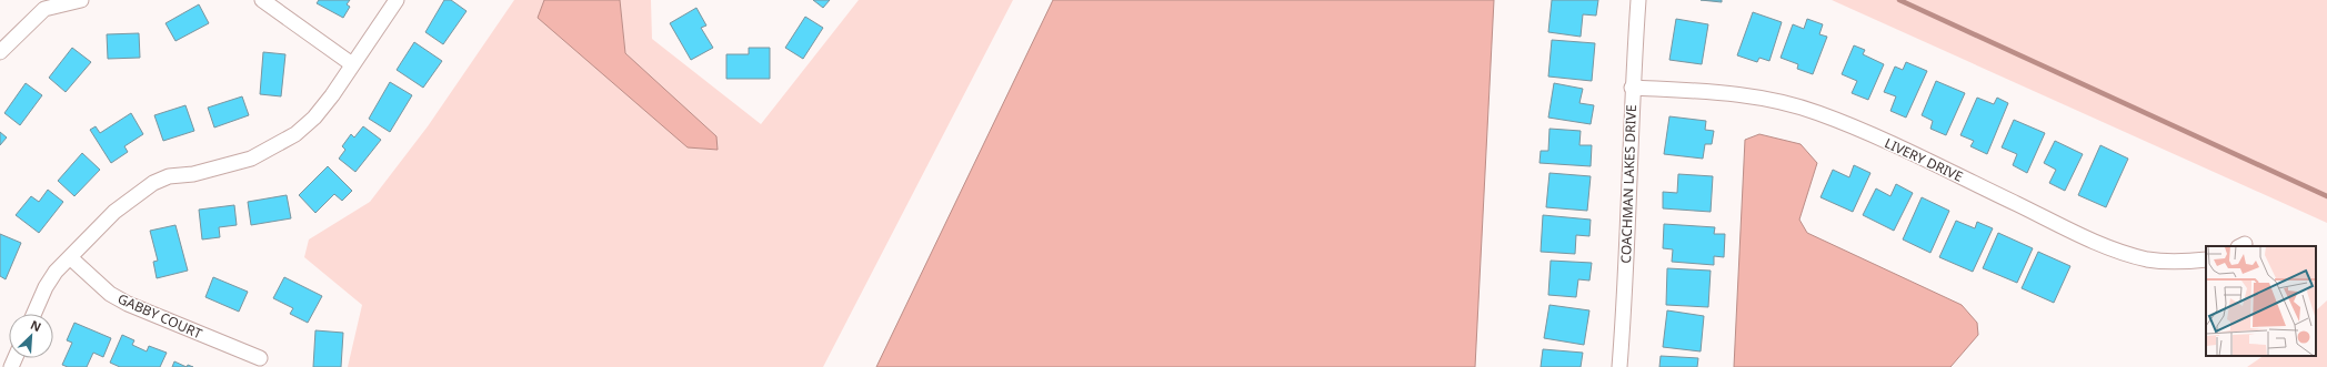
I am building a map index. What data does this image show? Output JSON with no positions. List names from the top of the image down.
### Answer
{
  "streets": {
    "street": ["LIVERY DRIVE", "COACHMAN LAKES DRIVE", "GABBY COURT"]
  },
  "crossings": [
    ["LIVERY DRIVE", "COACHMAN LAKES DRIVE"]
  ],
  "north": "top right"
}
